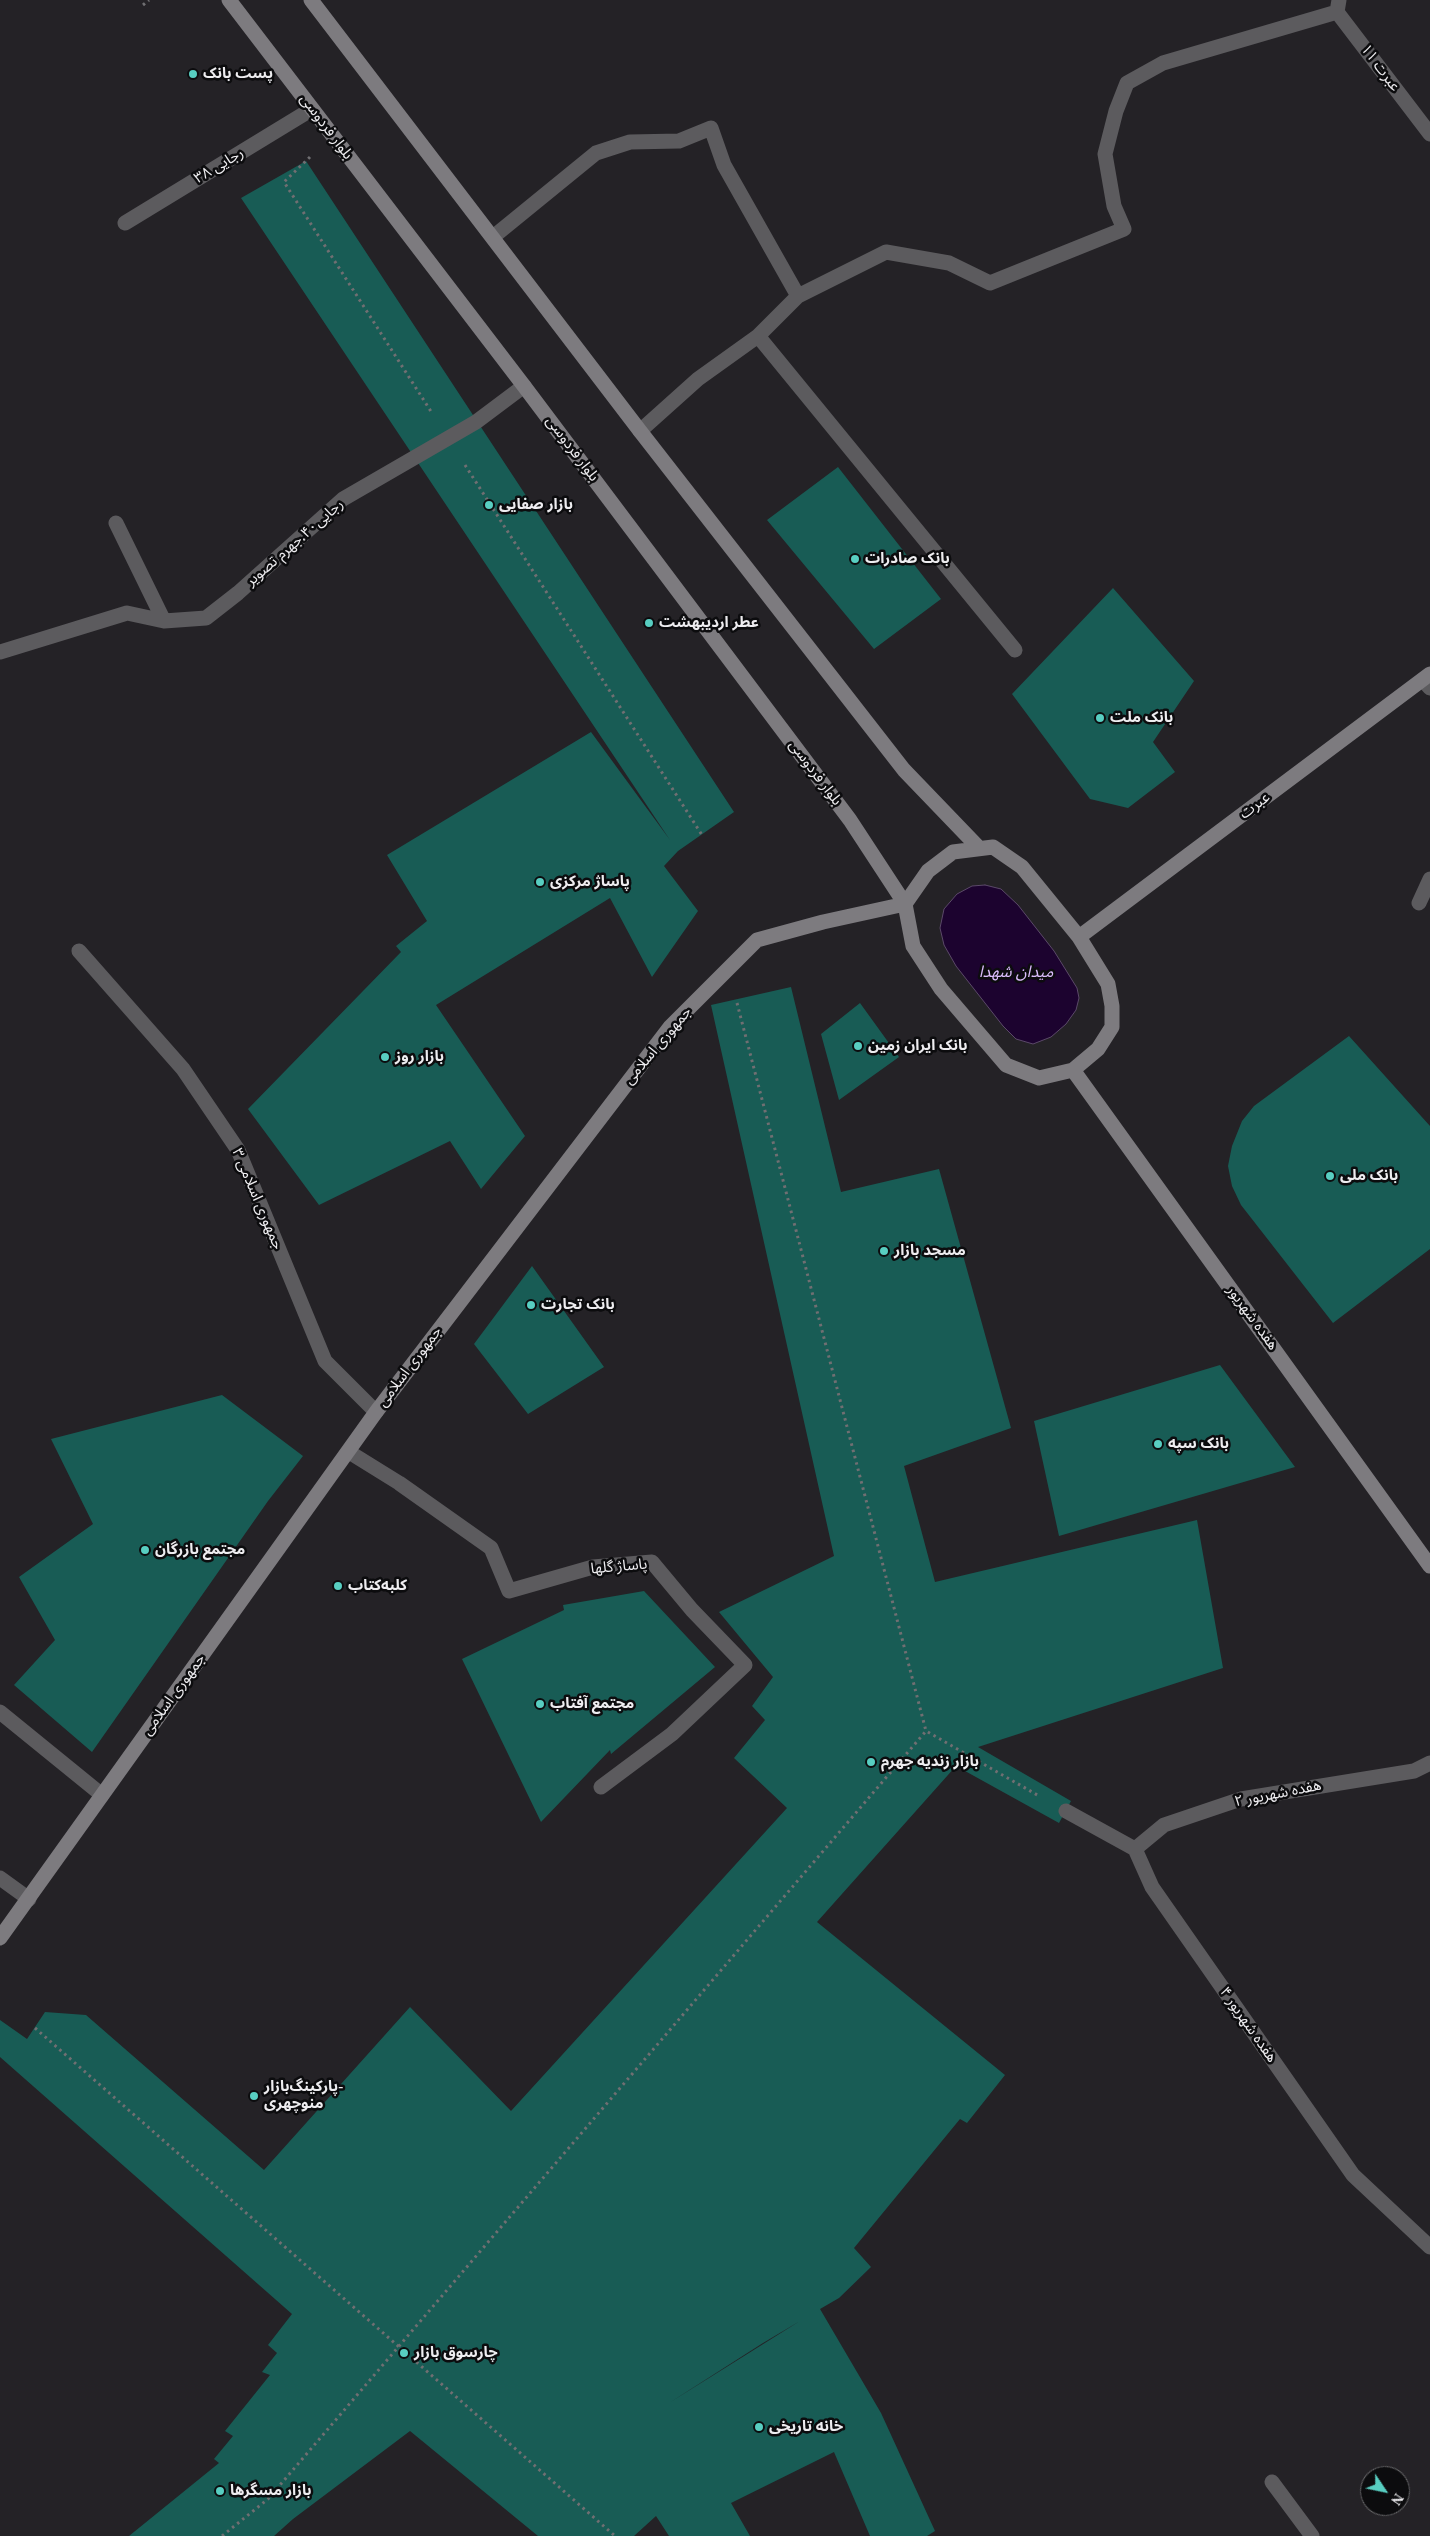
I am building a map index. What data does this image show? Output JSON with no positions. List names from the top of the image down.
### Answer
{
  "streets": {
    "main road": [
      "بلوار فردوسی",
      "عبرت",
      "جمهوری اسلامی",
      "هفده شهریور"
    ],
    "street": [
      "عبرت ۱۱",
      "رجایی ۳۸",
      "رجایی۴۰.جهرم تصویر",
      "جمهوری اسلامی ۳",
      "پاساژ گلها",
      "هفده شهریور ۲",
      "هفده شهریور ۴"
    ]
  },
  "crossings": [
    ["بلوار فردوسی", "رجایی ۳۸"],
    ["بلوار فردوسی", "رجایی۴۰.جهرم تصویر"],
    ["بلوار فردوسی", "جمهوری اسلامی"],
    ["جمهوری اسلامی", "جمهوری اسلامی ۳"],
    ["جمهوری اسلامی", "پاساژ گلها"],
    ["هفده شهریور ۲", "هفده شهریور ۴"]
  ],
  "water": ["میدان شهدا"],
  "places": [
    "پست بانک",
    "بازار صفایی",
    "بانک صادرات",
    "عطر اردیبهشت",
    "بانک ملت",
    "پاساژ مرکزی",
    "بانک ایران زمین",
    "بازار روز",
    "بانک ملی",
    "مسجد بازار",
    "بانک تجارت",
    "بانک سپه",
    "مجتمع بازرگان",
    "کلبه‌کتاب",
    "مجتمع آفتاب",
    "بازار زندیه جهرم",
    "پارکینگ‌بازار- منوچهری",
    "چارسوق بازار",
    "خانه تاریخی",
    "بازار مسگرها"
  ],
  "north": "bottom right"
}
